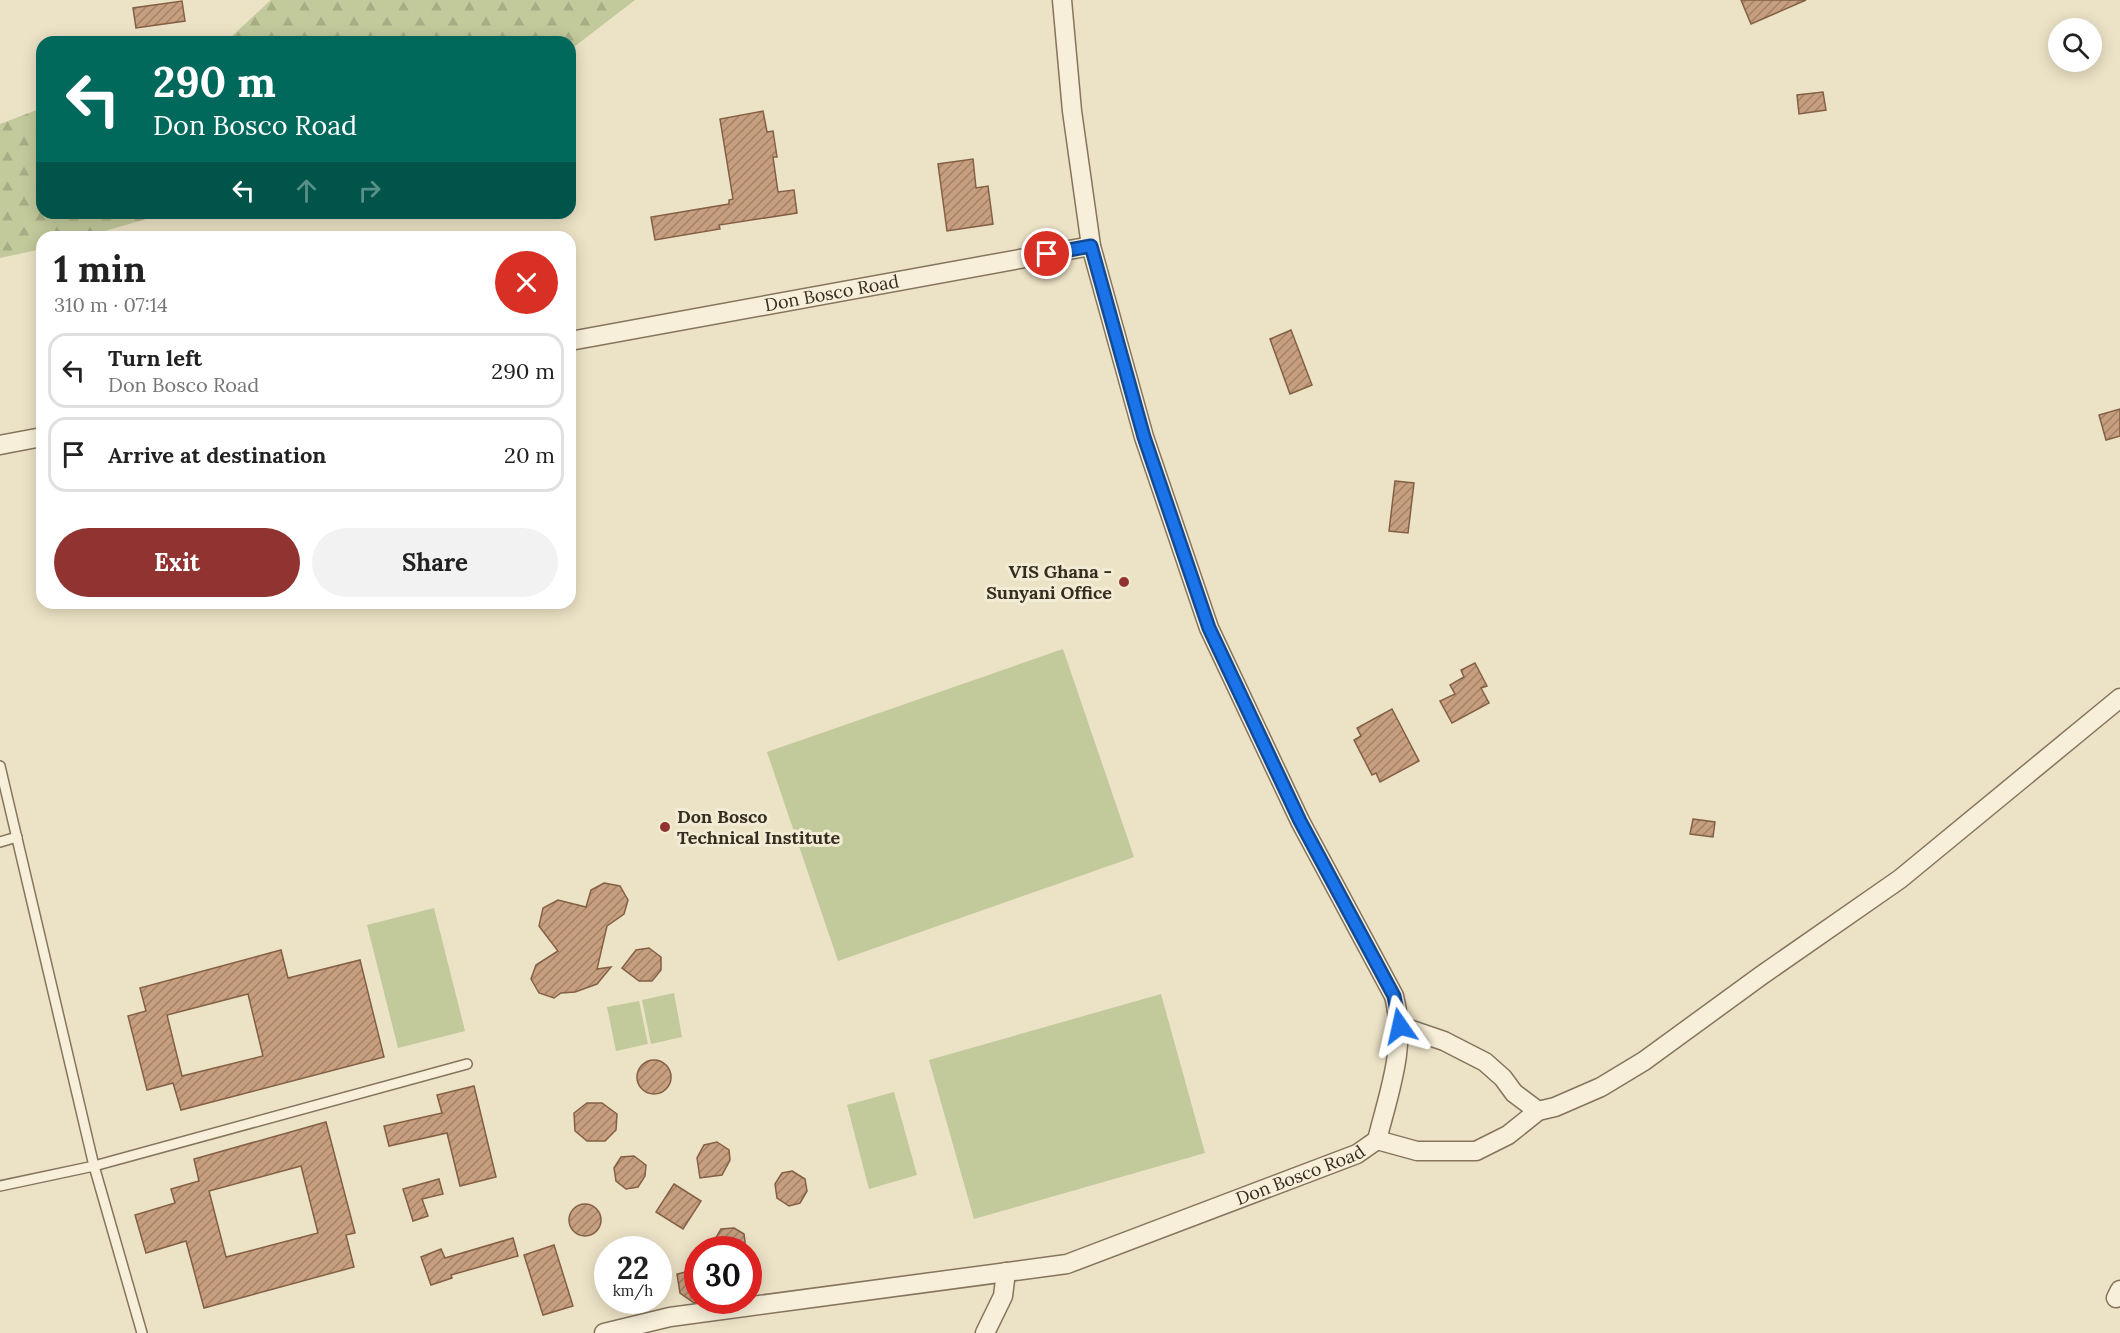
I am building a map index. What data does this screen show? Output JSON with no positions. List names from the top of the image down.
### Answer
{
  "streets": {
    "street": ["Don Bosco Road"]
  },
  "places": ["VIS Ghana - Sunyani Office", "Don Bosco Technical Institute"],
  "page": {
    "turn": ["290 m", "Don Bosco Road"],
    "heading": ["1 min", "310 m · 07:14"],
    "list": [
      {
        "name": "Turn left",
        "note": "Don Bosco Road",
        "value": "290 m"
      },
      {
        "name": "Arrive at destination",
        "value": "20 m"
      }
    ],
    "buttons": ["Exit", "Share"],
    "speed": "22 km/h",
    "limit": "30"
  }
}
